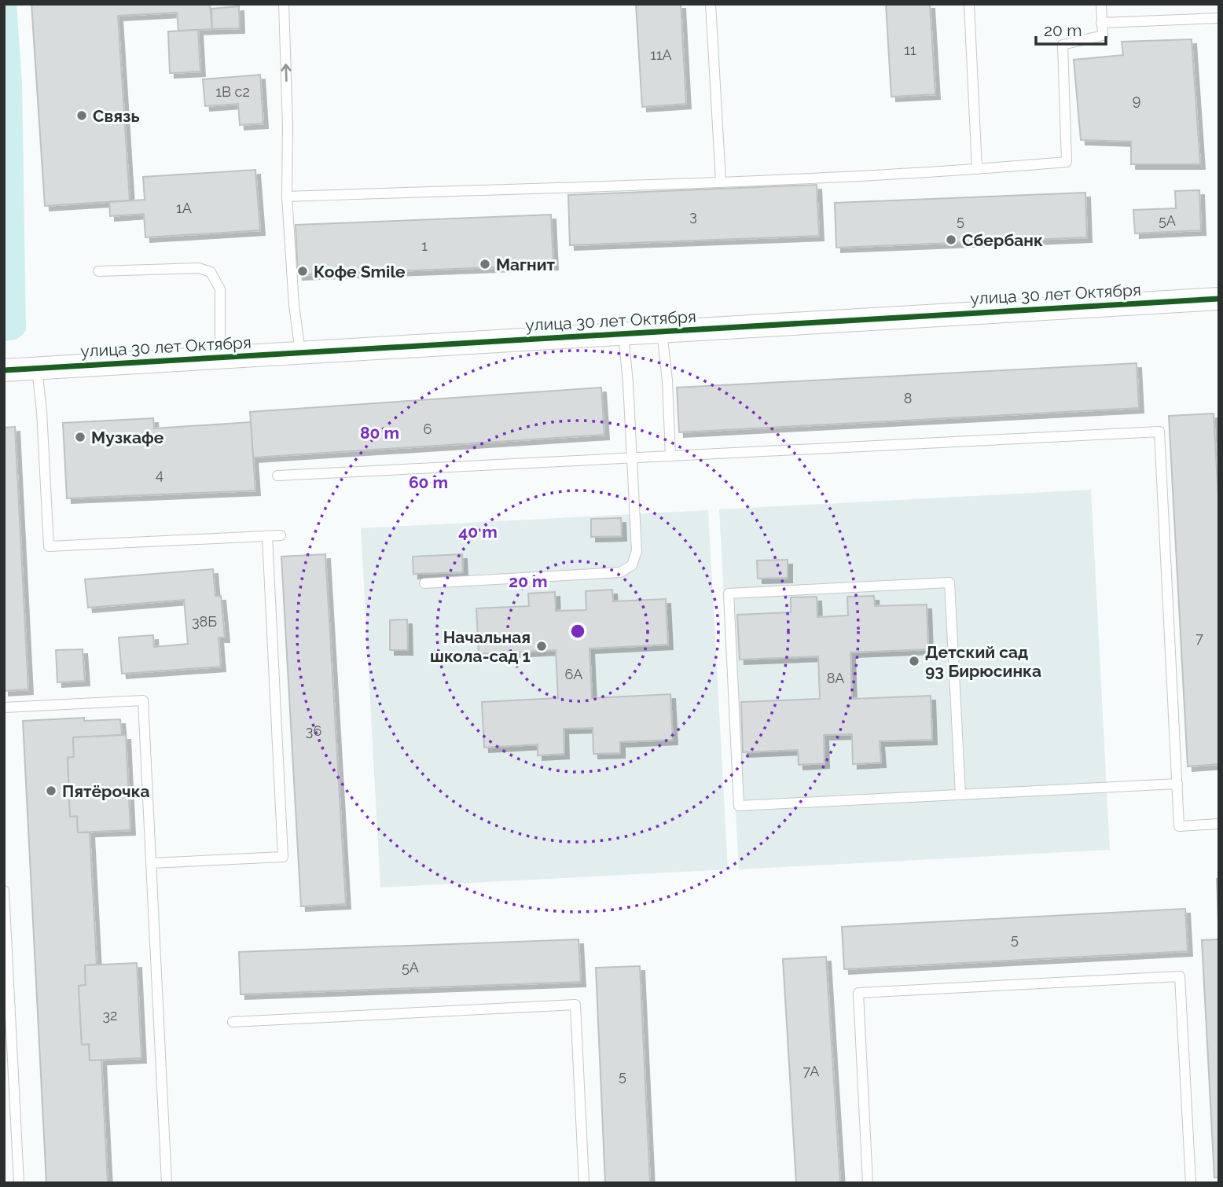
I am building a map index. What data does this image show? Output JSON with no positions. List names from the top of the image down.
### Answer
{
  "streets": {
    "street": ["улица 30 лет Октября"]
  },
  "places": [
    "Связь",
    "Сбербанк",
    "Магнит",
    "Кофе Smile",
    "Музкафе",
    "Начальная школа-сад 1",
    "Детский сад 93 Бирюсинка",
    "Пятёрочка"
  ],
  "house_numbers": [
    "11",
    "11А",
    "1В с2",
    "9",
    "1А",
    "3",
    "5",
    "5А",
    "1",
    "8",
    "6",
    "4",
    "38Б",
    "7",
    "6А",
    "8А",
    "36",
    "5",
    "5А",
    "32",
    "7А",
    "5"
  ],
  "scale_bar": "20 m",
  "rings": [
    "80 m",
    "60 m",
    "40 m",
    "20 m"
  ]
}
